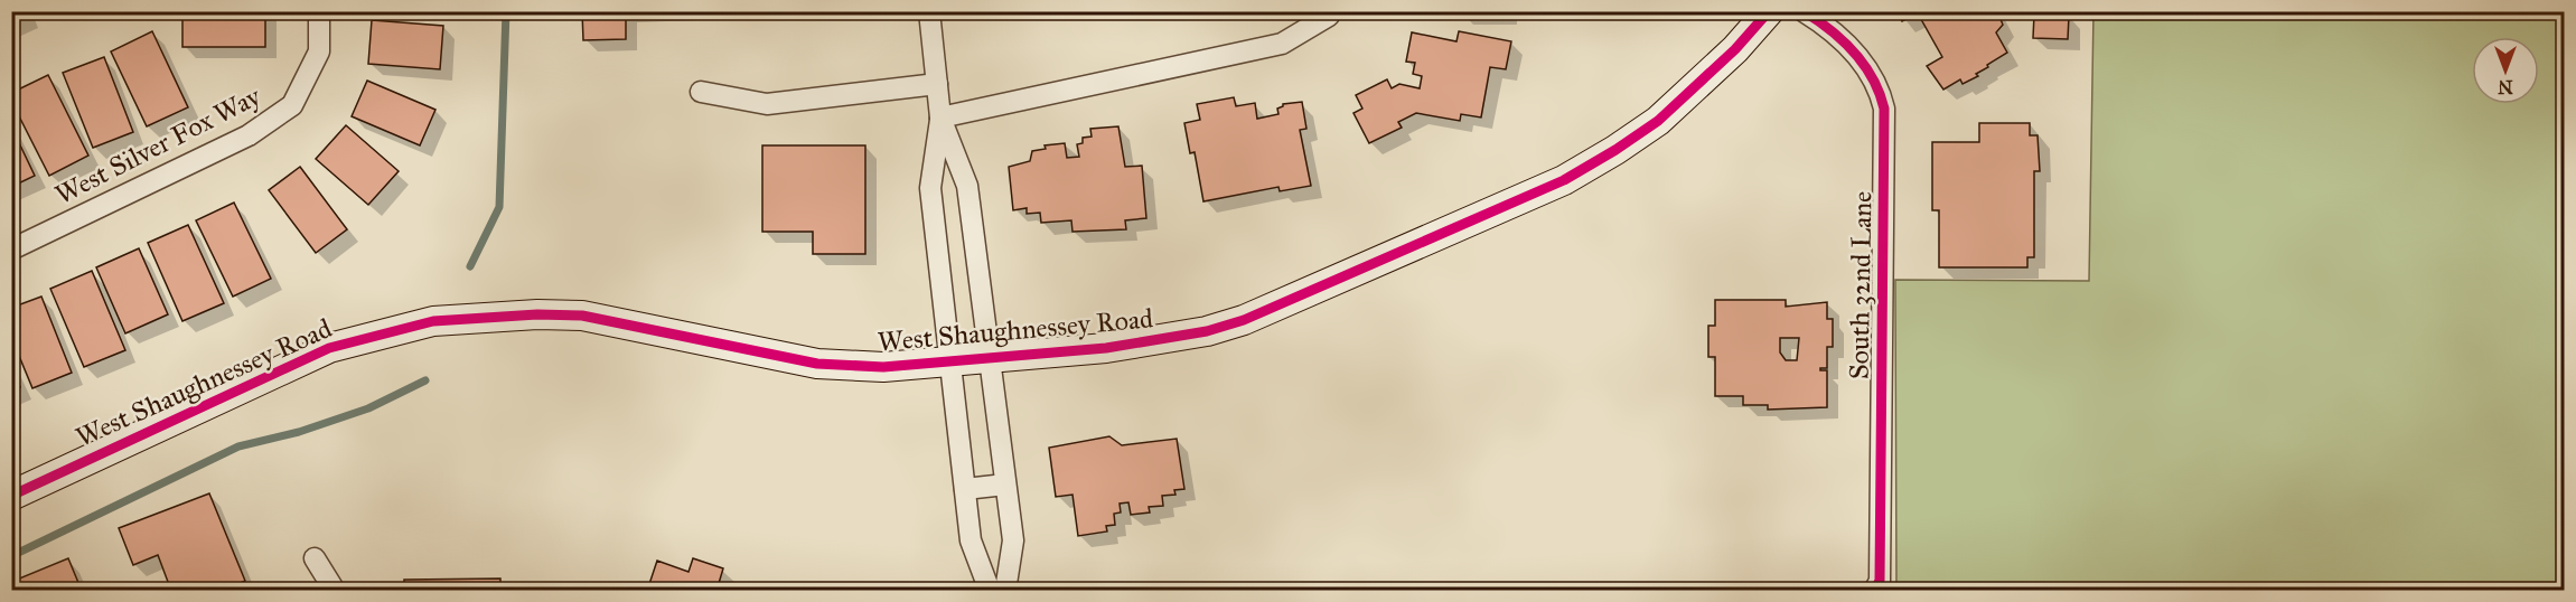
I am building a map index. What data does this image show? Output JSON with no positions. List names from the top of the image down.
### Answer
{
  "streets": {
    "street": ["West Silver Fox Way", "South 32nd Lane", "West Shaughnessey Road"]
  },
  "north": "bottom"
}
